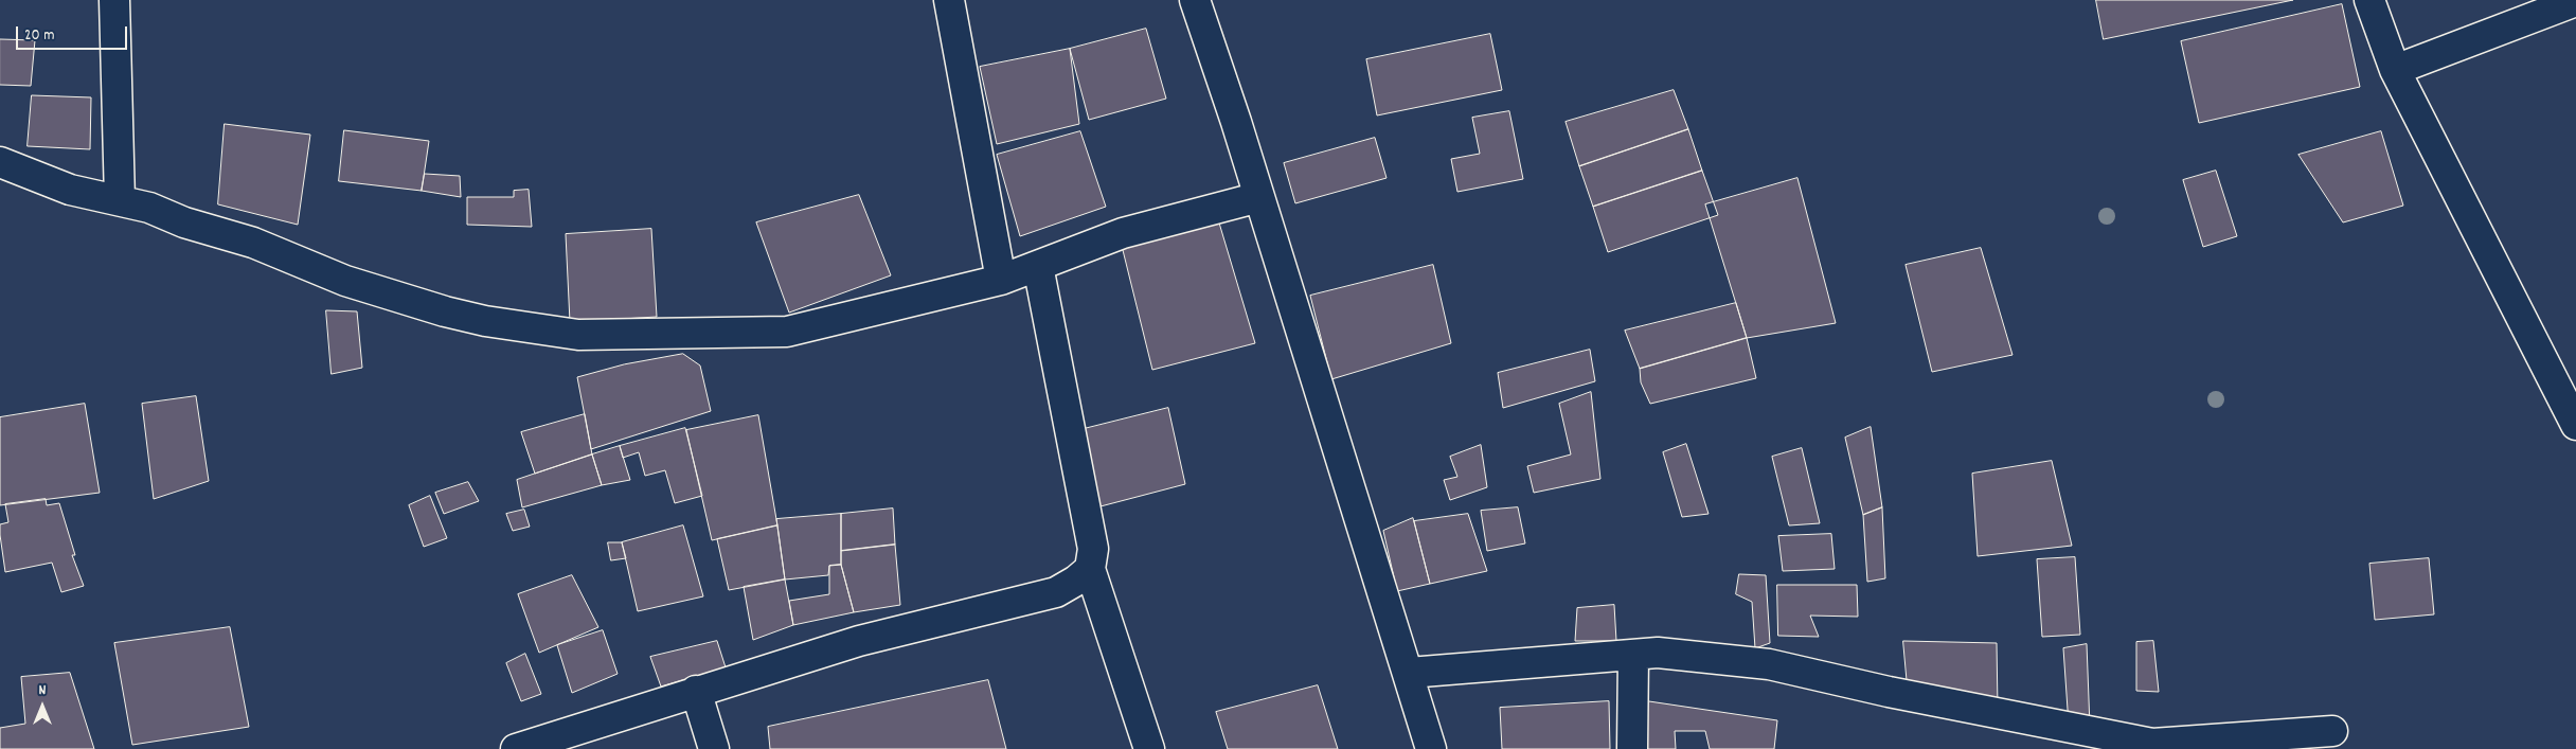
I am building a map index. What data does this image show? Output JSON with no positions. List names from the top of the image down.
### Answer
{
  "scale_bar": "20 m",
  "north": "top"
}
